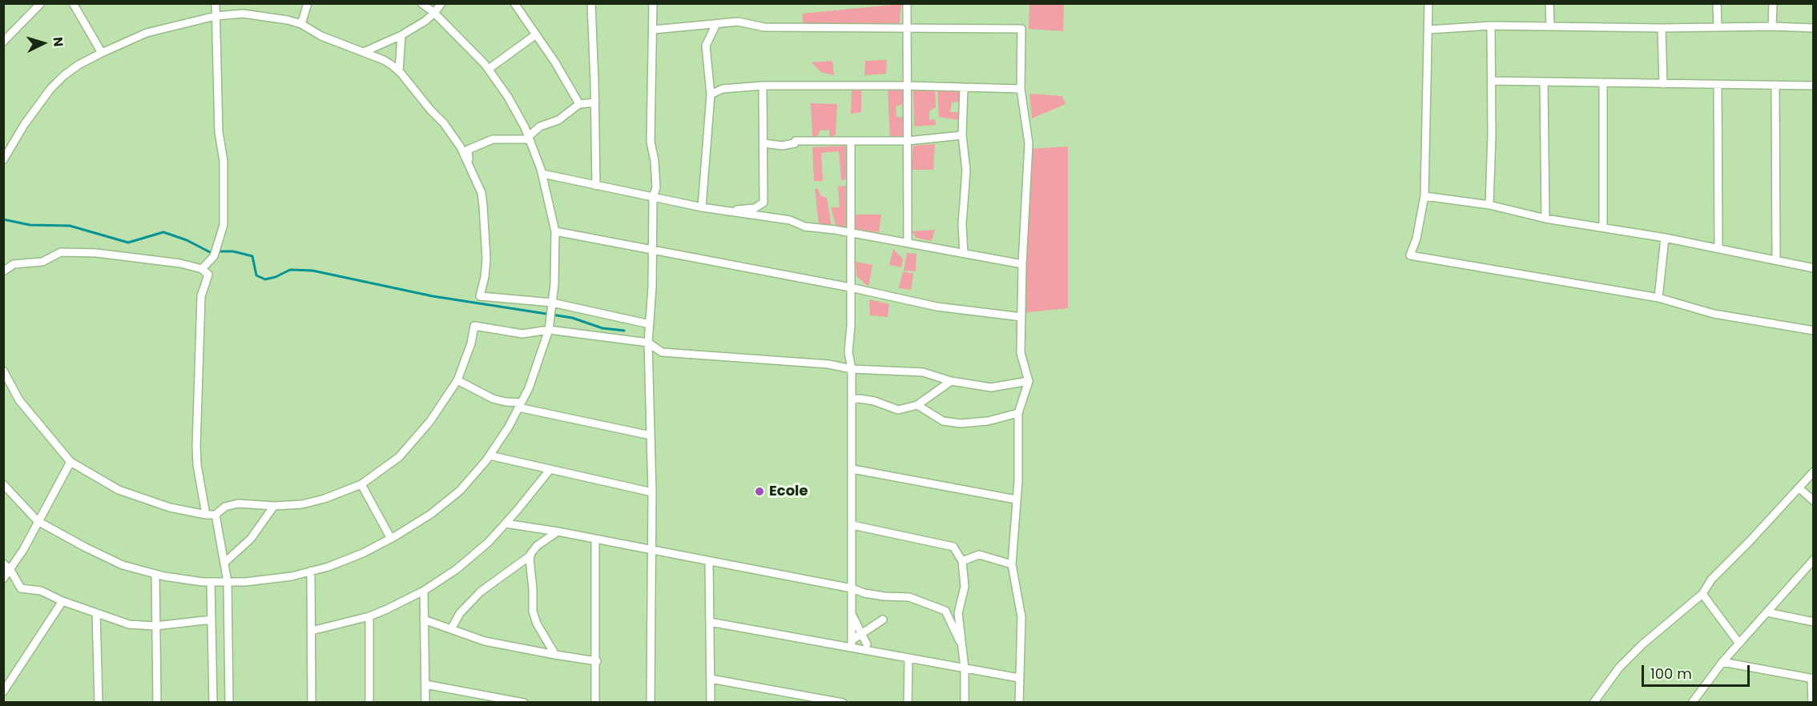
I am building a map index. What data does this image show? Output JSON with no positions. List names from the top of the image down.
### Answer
{
  "places": ["Ecole"],
  "scale_bar": "100 m",
  "north": "right"
}
